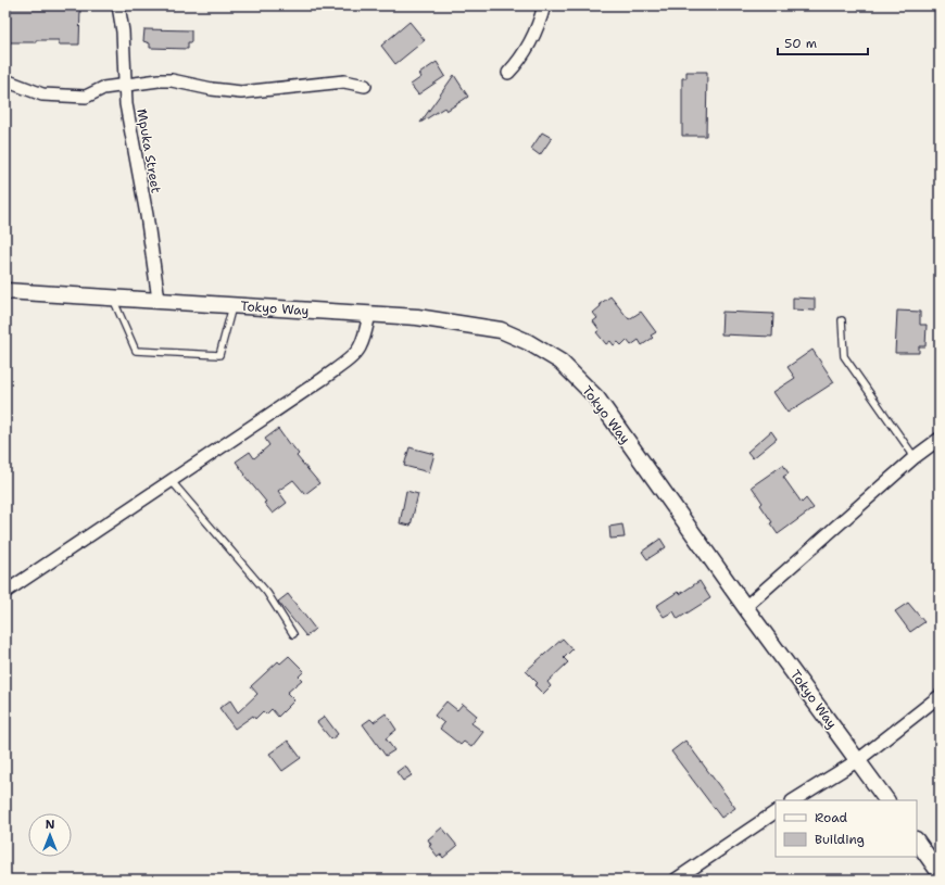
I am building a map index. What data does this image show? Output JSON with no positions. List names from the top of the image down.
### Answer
{
  "streets": {
    "street": ["Mpuka Street", "Tokyo Way"]
  },
  "crossings": [
    ["Mpuka Street", "Tokyo Way"]
  ],
  "legend": ["Road", "Building"],
  "scale_bar": "50 m",
  "north": "top"
}
